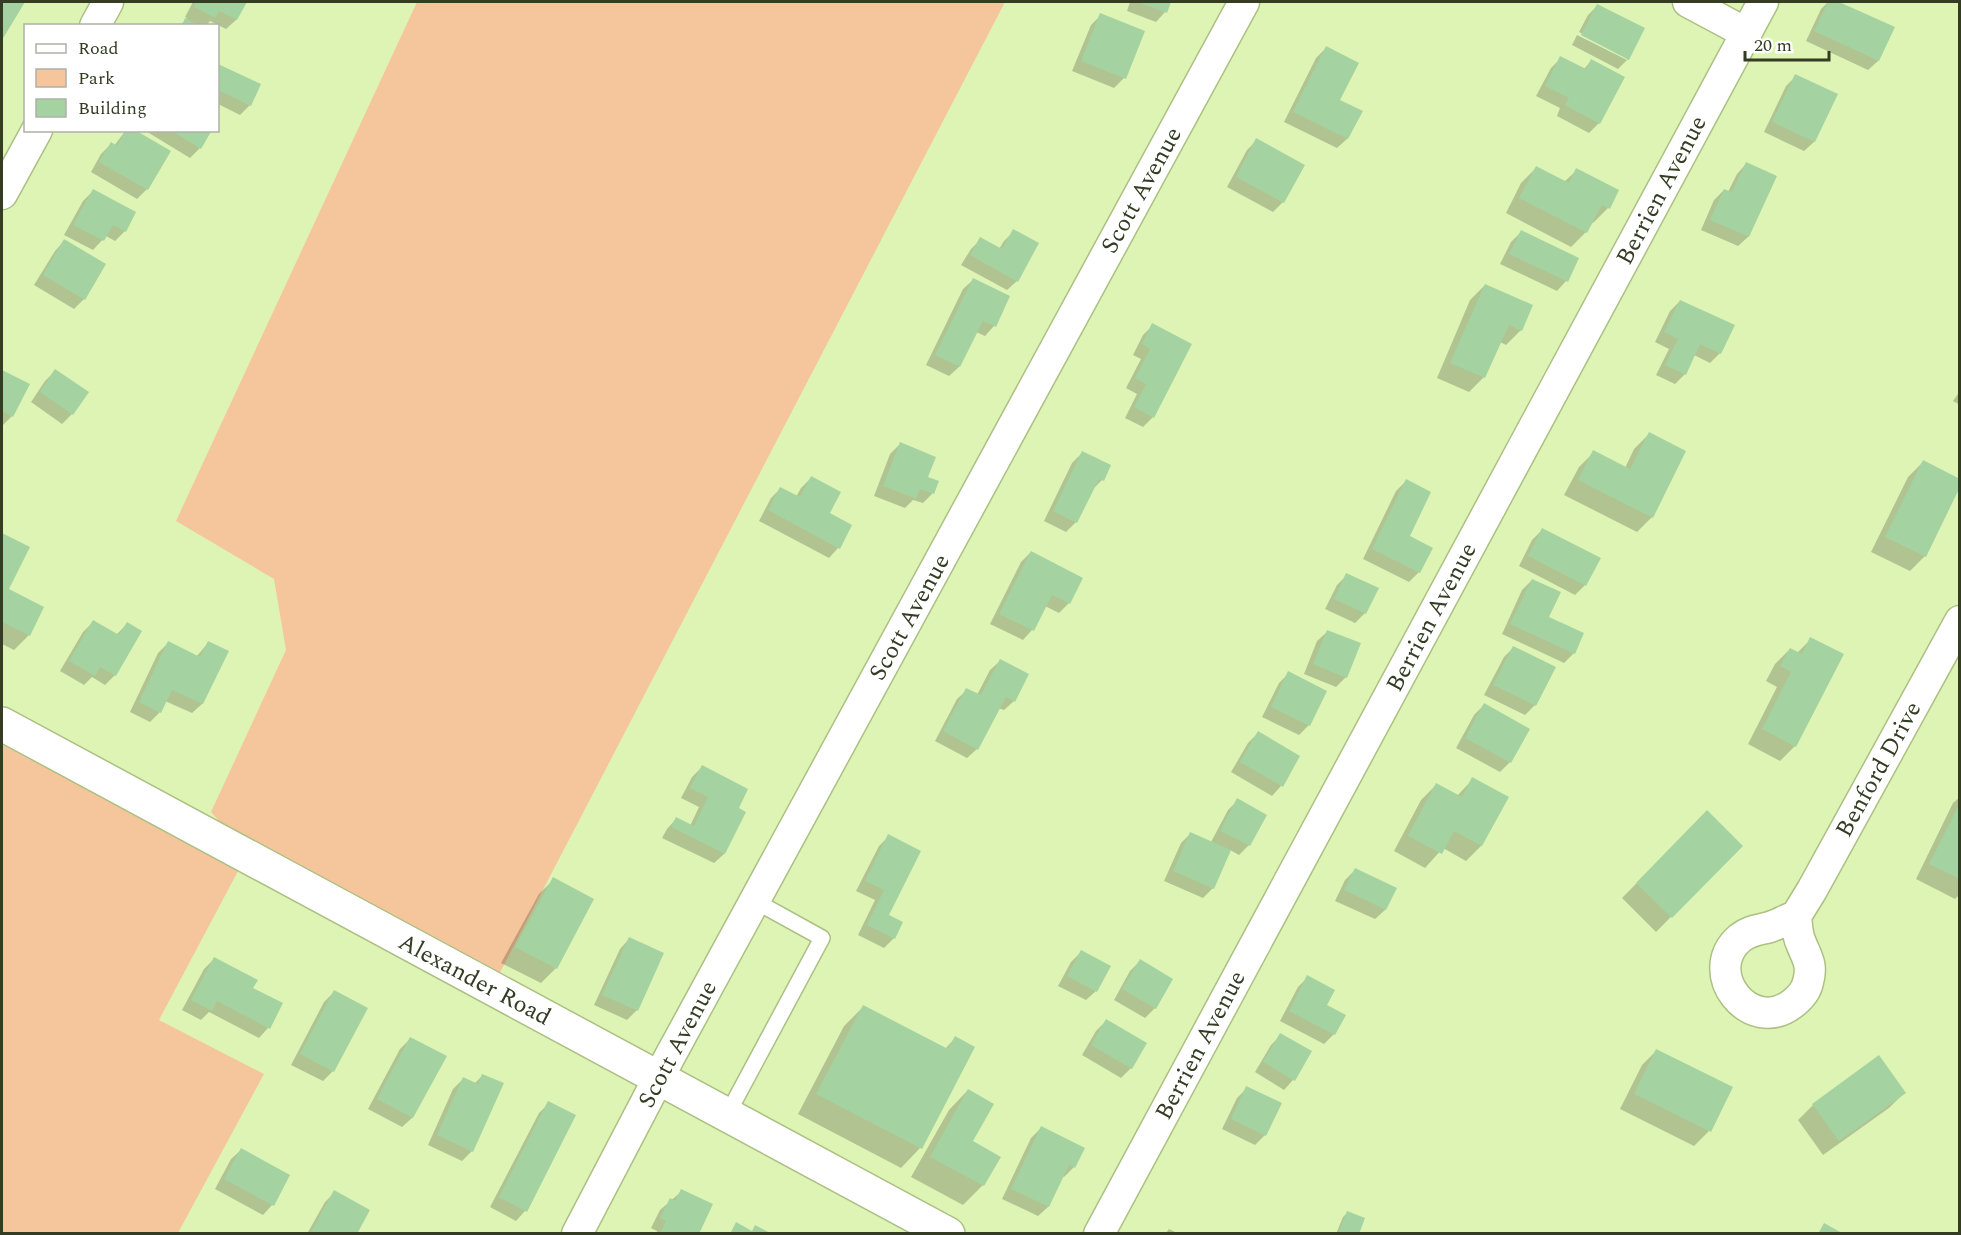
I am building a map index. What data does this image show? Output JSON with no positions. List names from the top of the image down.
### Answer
{
  "streets": {
    "street": [
      "Scott Avenue",
      "Berrien Avenue",
      "Benford Drive",
      "Alexander Road"
    ]
  },
  "crossings": [
    ["Scott Avenue", "Alexander Road"]
  ],
  "legend": ["Road", "Park", "Building"],
  "scale_bar": "20 m"
}
